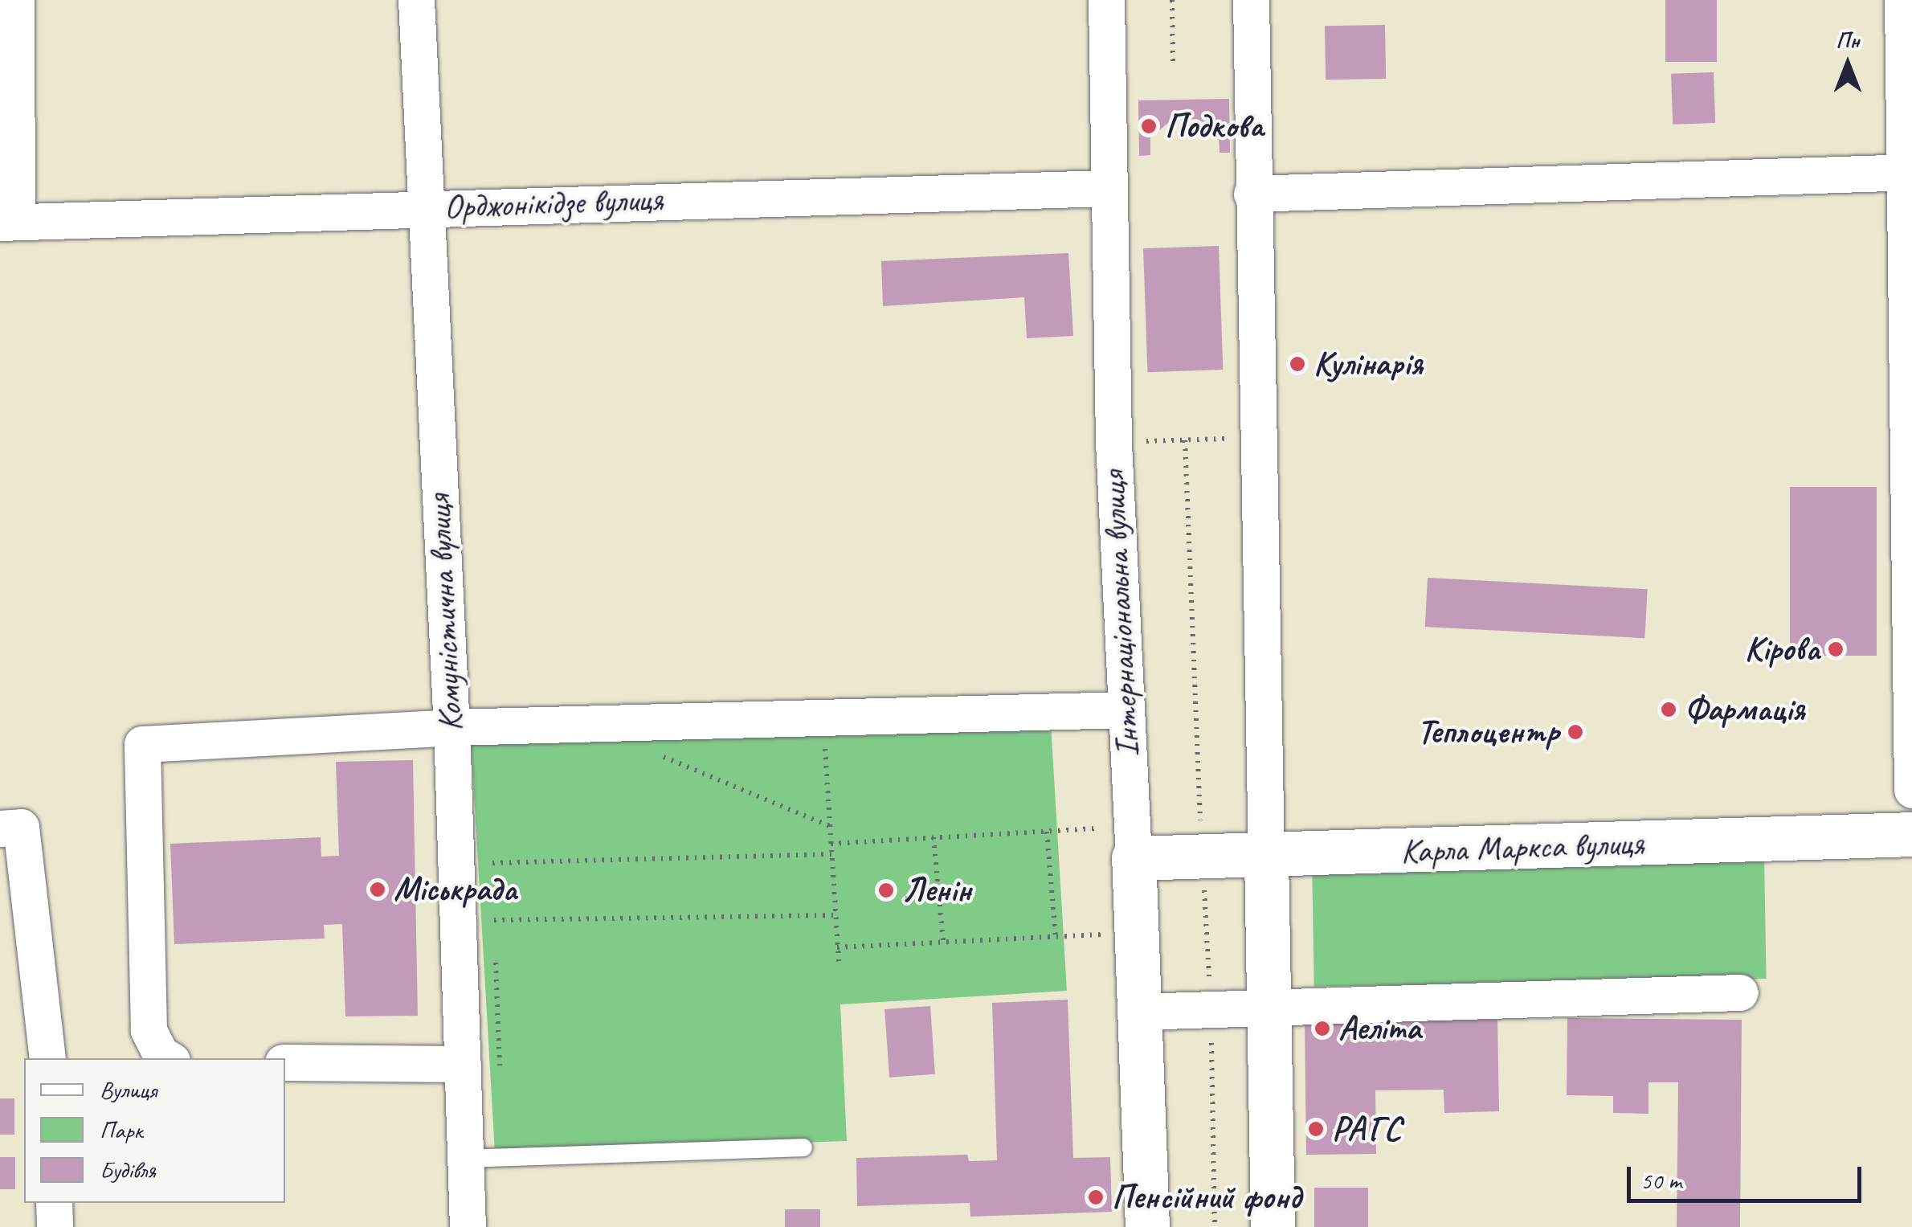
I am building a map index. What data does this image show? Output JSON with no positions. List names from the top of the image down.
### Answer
{
  "streets": {
    "street": [
      "Орджонікідзе вулиця",
      "Комуністична вулиця",
      "Інтернаціональна вулиця",
      "Карла Маркса вулиця"
    ]
  },
  "crossings": [
    ["Орджонікідзе вулиця", "Комуністична вулиця"],
    ["Орджонікідзе вулиця", "Інтернаціональна вулиця"],
    ["Інтернаціональна вулиця", "Карла Маркса вулиця"]
  ],
  "places": [
    "Подкова",
    "Кулінарія",
    "Кірова",
    "Фармація",
    "Теплоцентр",
    "Міськрада",
    "Ленін",
    "Аеліта",
    "РАГС",
    "Пенсійний фонд"
  ],
  "legend": ["Вулиця", "Парк", "Будівля"],
  "scale_bar": "50 m",
  "north": "top"
}
